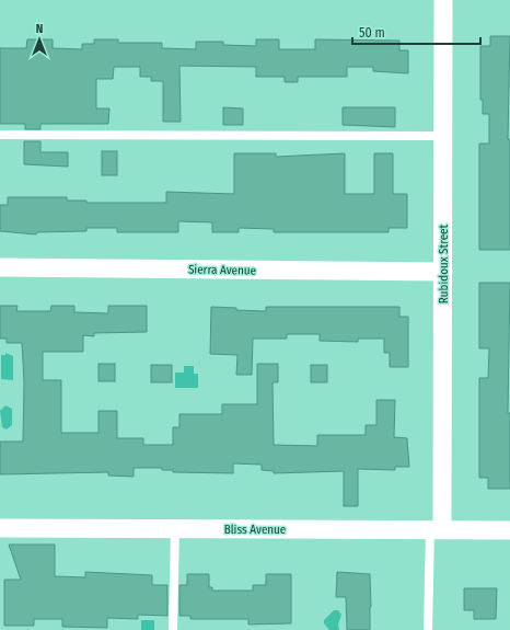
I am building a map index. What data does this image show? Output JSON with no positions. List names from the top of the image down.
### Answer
{
  "streets": {
    "street": ["Rubidoux Street", "Sierra Avenue", "Bliss Avenue"]
  },
  "crossings": [
    ["Rubidoux Street", "Sierra Avenue"],
    ["Rubidoux Street", "Bliss Avenue"]
  ],
  "scale_bar": "50 m",
  "north": "top"
}
